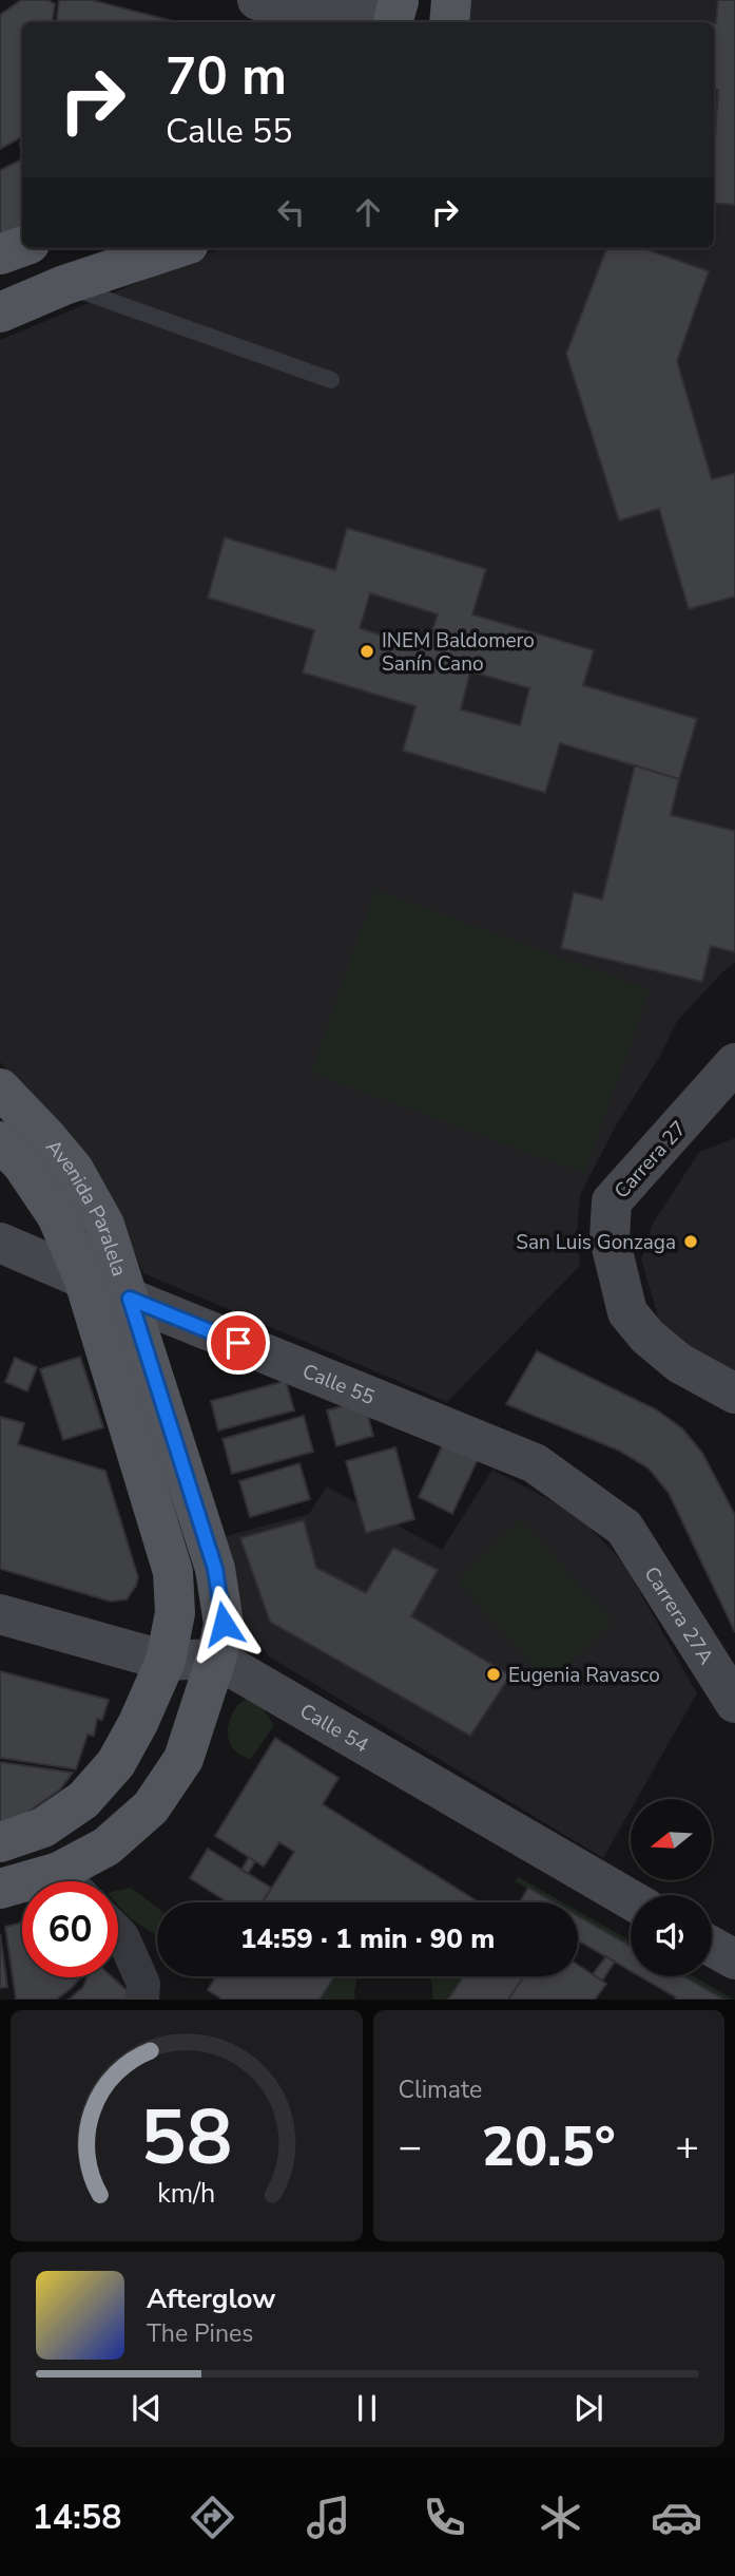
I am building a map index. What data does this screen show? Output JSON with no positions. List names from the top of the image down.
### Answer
{
  "streets": {
    "main road": ["Avenida Paralela"],
    "street": [
      "Carrera 27",
      "Calle 55",
      "Carrera 27A",
      "Calle 54"
    ]
  },
  "crossings": [
    ["Avenida Paralela", "Calle 55"],
    ["Avenida Paralela", "Calle 54"],
    ["Calle 55", "Carrera 27A"]
  ],
  "places": ["INEM Baldomero Sanín Cano", "San Luis Gonzaga", "Eugenia Ravasco"],
  "north": "left",
  "page": {
    "turn": ["70 m", "Calle 55"],
    "limit": "60",
    "trip": "14:59 · 1 min · 90 m",
    "tile": "Climate",
    "heat": ["−", "20.5°", "+"],
    "song": ["Afterglow", "The Pines"],
    "tabs": "14:58",
    "gauge": ["58", "km/h"]
  }
}
